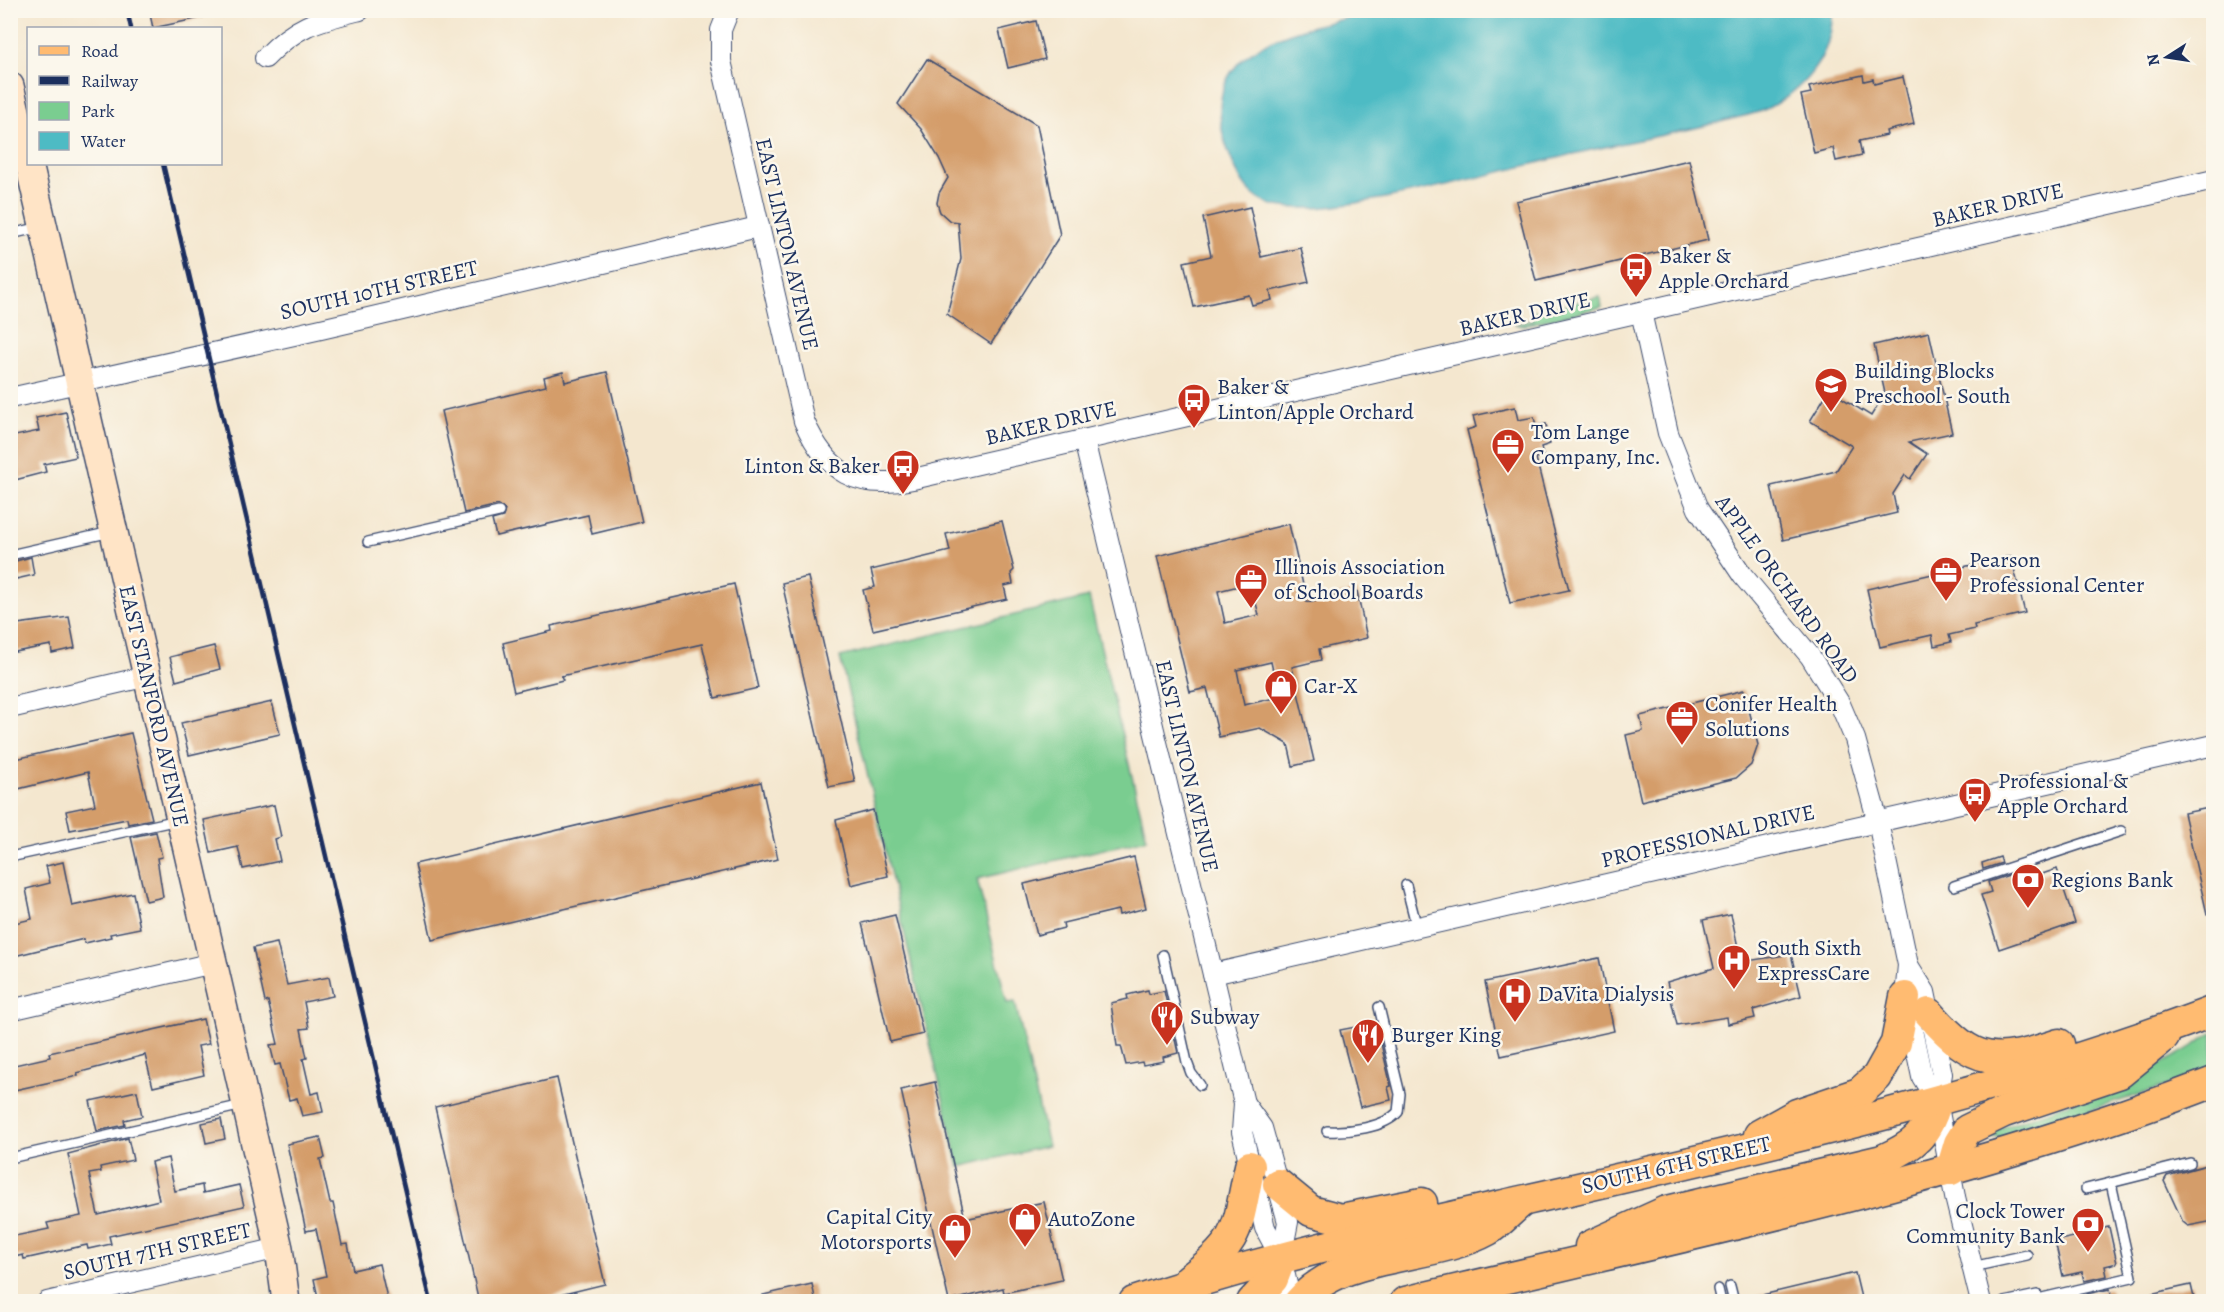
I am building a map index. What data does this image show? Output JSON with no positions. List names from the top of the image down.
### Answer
{
  "streets": {
    "main road": ["EAST STANFORD AVENUE", "SOUTH 6TH STREET"],
    "street": [
      "BAKER DRIVE",
      "EAST LINTON AVENUE",
      "SOUTH 10TH STREET",
      "APPLE ORCHARD ROAD",
      "PROFESSIONAL DRIVE",
      "SOUTH 7TH STREET"
    ]
  },
  "crossings": [
    ["BAKER DRIVE", "EAST LINTON AVENUE"],
    ["BAKER DRIVE", "APPLE ORCHARD ROAD"],
    ["EAST LINTON AVENUE", "SOUTH 10TH STREET"],
    ["EAST LINTON AVENUE", "PROFESSIONAL DRIVE"],
    ["EAST LINTON AVENUE", "SOUTH 6TH STREET"],
    ["SOUTH 10TH STREET", "EAST STANFORD AVENUE"],
    ["APPLE ORCHARD ROAD", "PROFESSIONAL DRIVE"],
    ["APPLE ORCHARD ROAD", "SOUTH 6TH STREET"],
    ["EAST STANFORD AVENUE", "SOUTH 7TH STREET"]
  ],
  "places": {
    "bus stop": [
      "Baker & Apple Orchard",
      "Baker & Linton/Apple Orchard",
      "Linton & Baker",
      "Professional & Apple Orchard"
    ],
    "school or university": ["Building Blocks Preschool - South"],
    "office": [
      "Tom Lange Company, Inc.",
      "Pearson Professional Center",
      "Illinois Association of School Boards",
      "Conifer Health Solutions"
    ],
    "shop": ["Car-X", "AutoZone", "Capital City Motorsports"],
    "bank": ["Regions Bank", "Clock Tower Community Bank"],
    "hospital": ["South Sixth ExpressCare", "DaVita Dialysis"],
    "restaurant": ["Subway", "Burger King"]
  },
  "legend": [
    "Road",
    "Railway",
    "Park",
    "Water"
  ],
  "north": "left"
}
